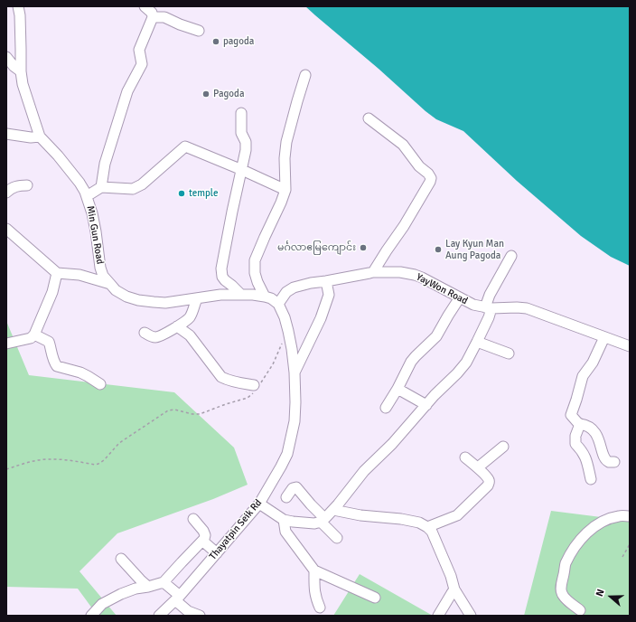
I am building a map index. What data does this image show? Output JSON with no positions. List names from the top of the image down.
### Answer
{
  "streets": {
    "street": ["Min Gun Road", "YayWon Road", "Thayatpin Seik Rd"]
  },
  "crossings": [
    ["Min Gun Road", "YayWon Road"],
    ["Min Gun Road", "Thayatpin Seik Rd"],
    ["YayWon Road", "Thayatpin Seik Rd"]
  ],
  "places": [
    "pagoda",
    "Pagoda",
    "temple",
    "မင်္ဂလာဧမြကျောင်း",
    "Lay Kyun Man Aung Pagoda"
  ],
  "north": "left"
}
